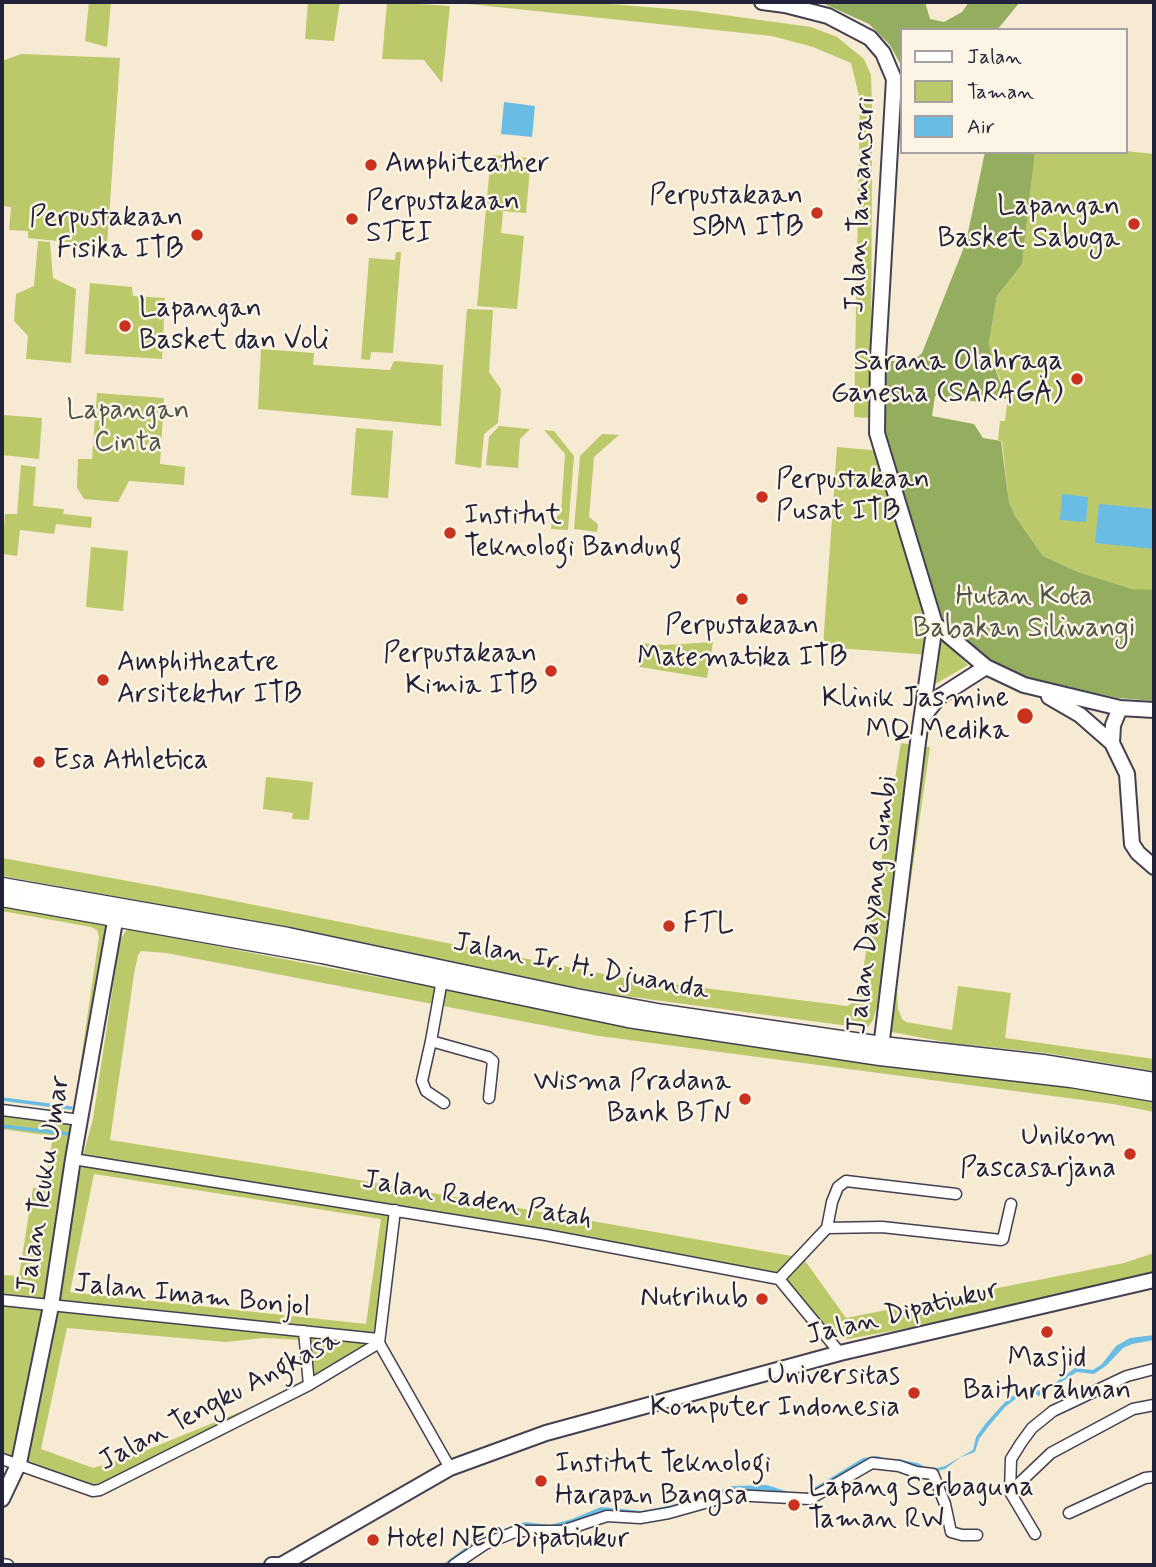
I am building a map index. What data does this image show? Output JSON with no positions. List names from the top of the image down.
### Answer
{
  "streets": {
    "main road": [
      "Jalan Tamansari",
      "Jalan Dayang Sumbi",
      "Jalan Ir. H. Djuanda",
      "Jalan Teuku Umar",
      "Jalan Dipatiukur"
    ],
    "street": ["Jalan Raden Patah", "Jalan Imam Bonjol", "Jalan Tengku Angkasa"]
  },
  "crossings": [
    ["Jalan Tamansari", "Jalan Dayang Sumbi"],
    ["Jalan Dayang Sumbi", "Jalan Ir. H. Djuanda"],
    ["Jalan Ir. H. Djuanda", "Jalan Teuku Umar"],
    ["Jalan Teuku Umar", "Jalan Raden Patah"],
    ["Jalan Teuku Umar", "Jalan Imam Bonjol"],
    ["Jalan Teuku Umar", "Jalan Tengku Angkasa"],
    ["Jalan Imam Bonjol", "Jalan Tengku Angkasa"]
  ],
  "parks": ["Lapangan Cinta", "Hutan Kota Babakan Siliwangi"],
  "places": [
    "Amphiteather",
    "Perpustakaan SBM ITB",
    "Perpustakaan STEI",
    "Lapangan Basket Sabuga",
    "Perpustakaan Fisika ITB",
    "Lapangan Basket dan Voli",
    "Sarana Olahraga Ganesha (SARAGA)",
    "Perpustakaan Pusat ITB",
    "Institut Teknologi Bandung",
    "Perpustakaan Matematika ITB",
    "Perpustakaan Kimia ITB",
    "Amphitheatre Arsitektur ITB",
    "Klinik Jasmine MQ Medika",
    "Esa Athletica",
    "FTL",
    "Wisma Pradana Bank BTN",
    "Unikom Pascasarjana",
    "Nutrihub",
    "Masjid Baiturrahman",
    "Universitas Komputer Indonesia",
    "Institut Teknologi Harapan Bangsa",
    "Lapang Serbaguna Taman RW",
    "Hotel NEO Dipatiukur"
  ],
  "legend": ["Jalan", "Taman", "Air"]
}
